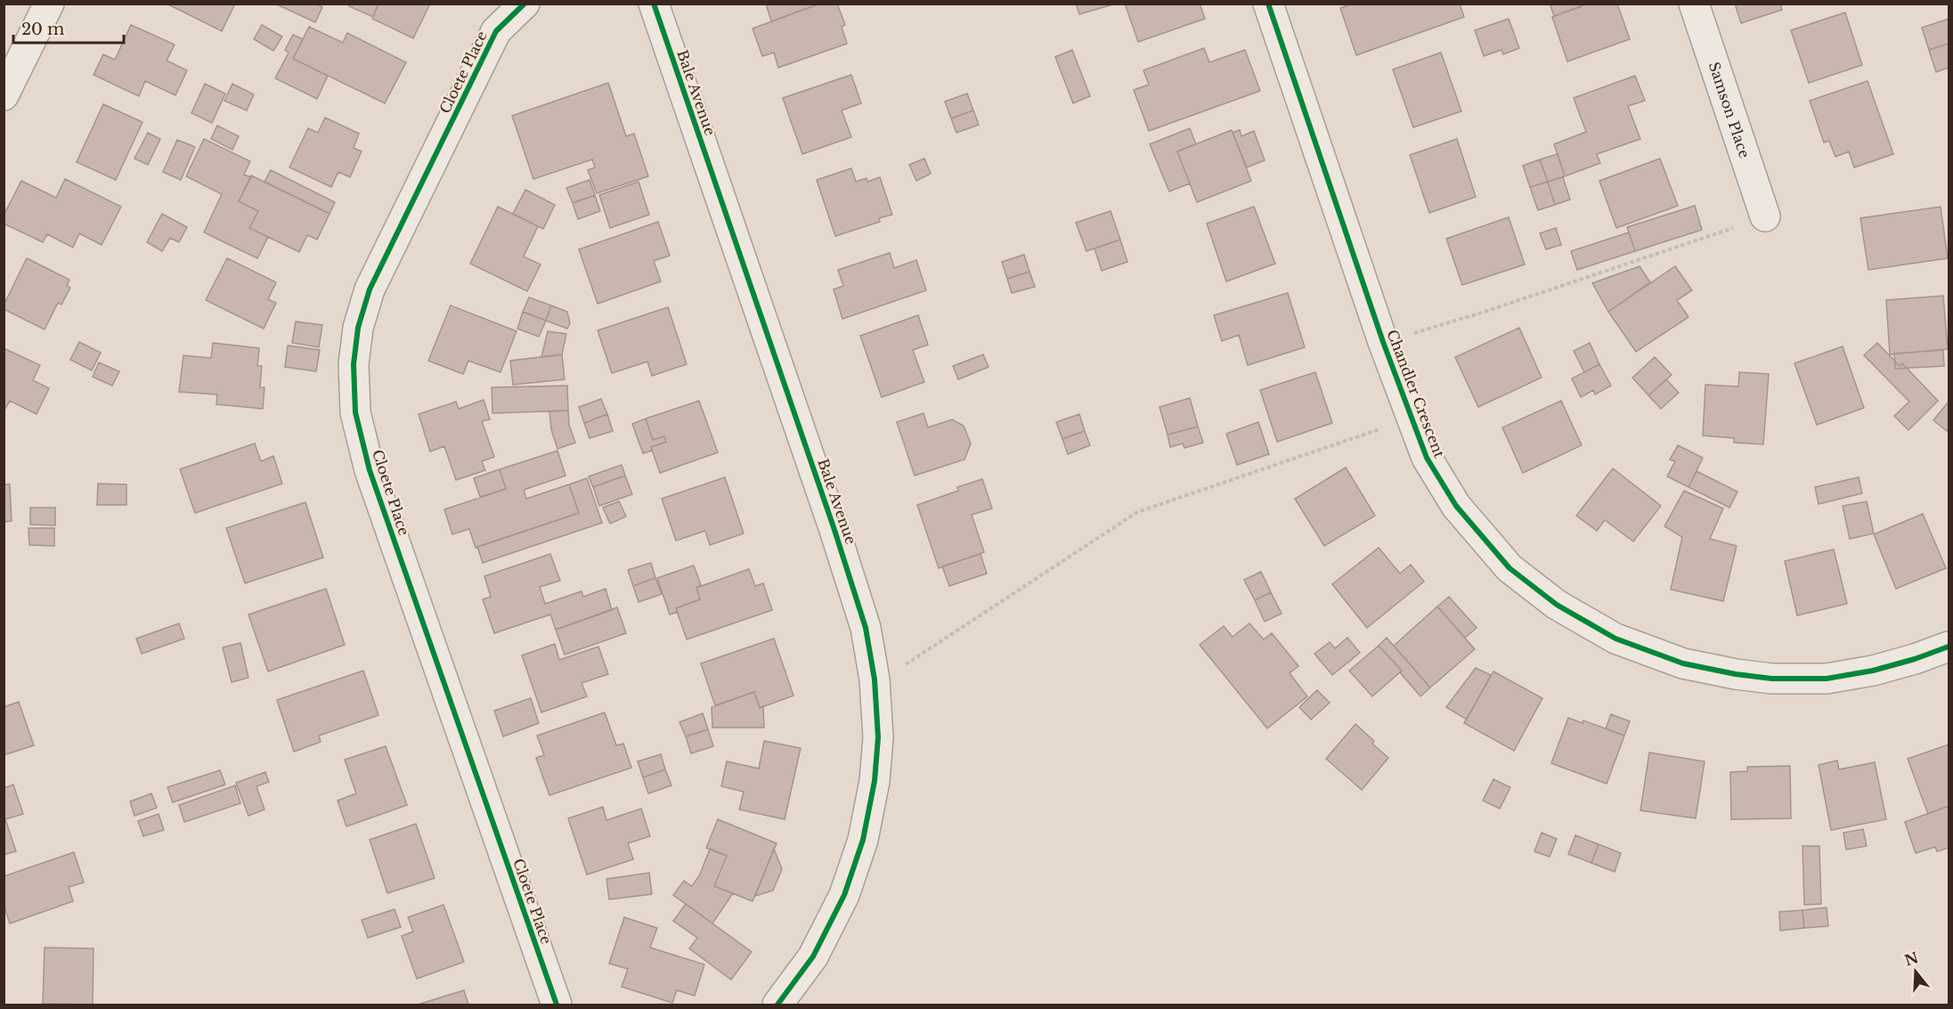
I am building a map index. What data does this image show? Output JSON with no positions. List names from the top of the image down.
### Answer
{
  "streets": {
    "street": [
      "Cloete Place",
      "Bale Avenue",
      "Samson Place",
      "Chandler Crescent"
    ]
  },
  "scale_bar": "20 m",
  "north": "top"
}
